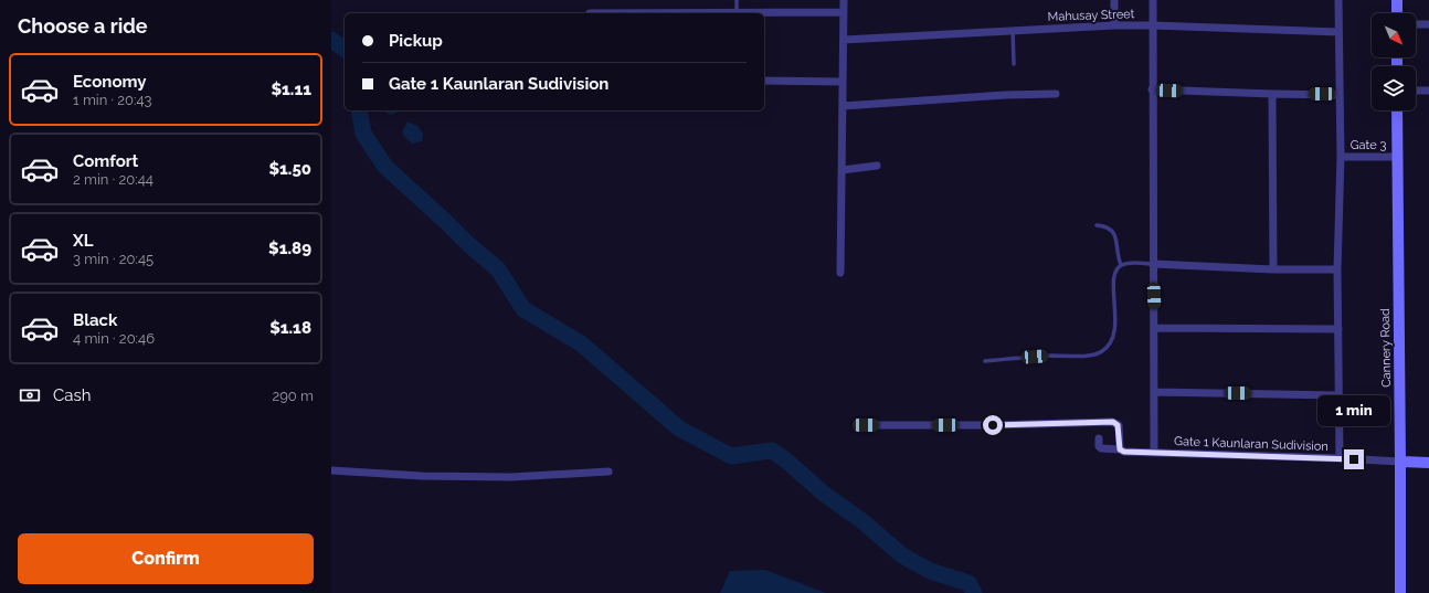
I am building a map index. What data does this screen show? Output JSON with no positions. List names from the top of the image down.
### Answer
{
  "streets": {
    "main road": ["Cannery Road"],
    "street": ["Mahusay Street", "Gate 3", "Gate 1 Kaunlaran Sudivision"]
  },
  "crossings": [
    ["Gate 3", "Cannery Road"],
    ["Cannery Road", "Gate 1 Kaunlaran Sudivision"]
  ],
  "north": "bottom right",
  "page": {
    "heading": "Choose a ride",
    "banner": ["Pickup", "Gate 1 Kaunlaran Sudivision"],
    "list": [
      {
        "name": "Economy",
        "note": "1 min · 20:43",
        "value": "$1.11"
      },
      {
        "name": "Comfort",
        "note": "2 min · 20:44",
        "value": "$1.50"
      },
      {
        "name": "XL",
        "note": "3 min · 20:45",
        "value": "$1.89"
      },
      {
        "name": "Black",
        "note": "4 min · 20:46",
        "value": "$1.18"
      }
    ],
    "pay": ["Cash", "290 m"],
    "bubble": "1 min",
    "buttons": "Confirm"
  }
}
